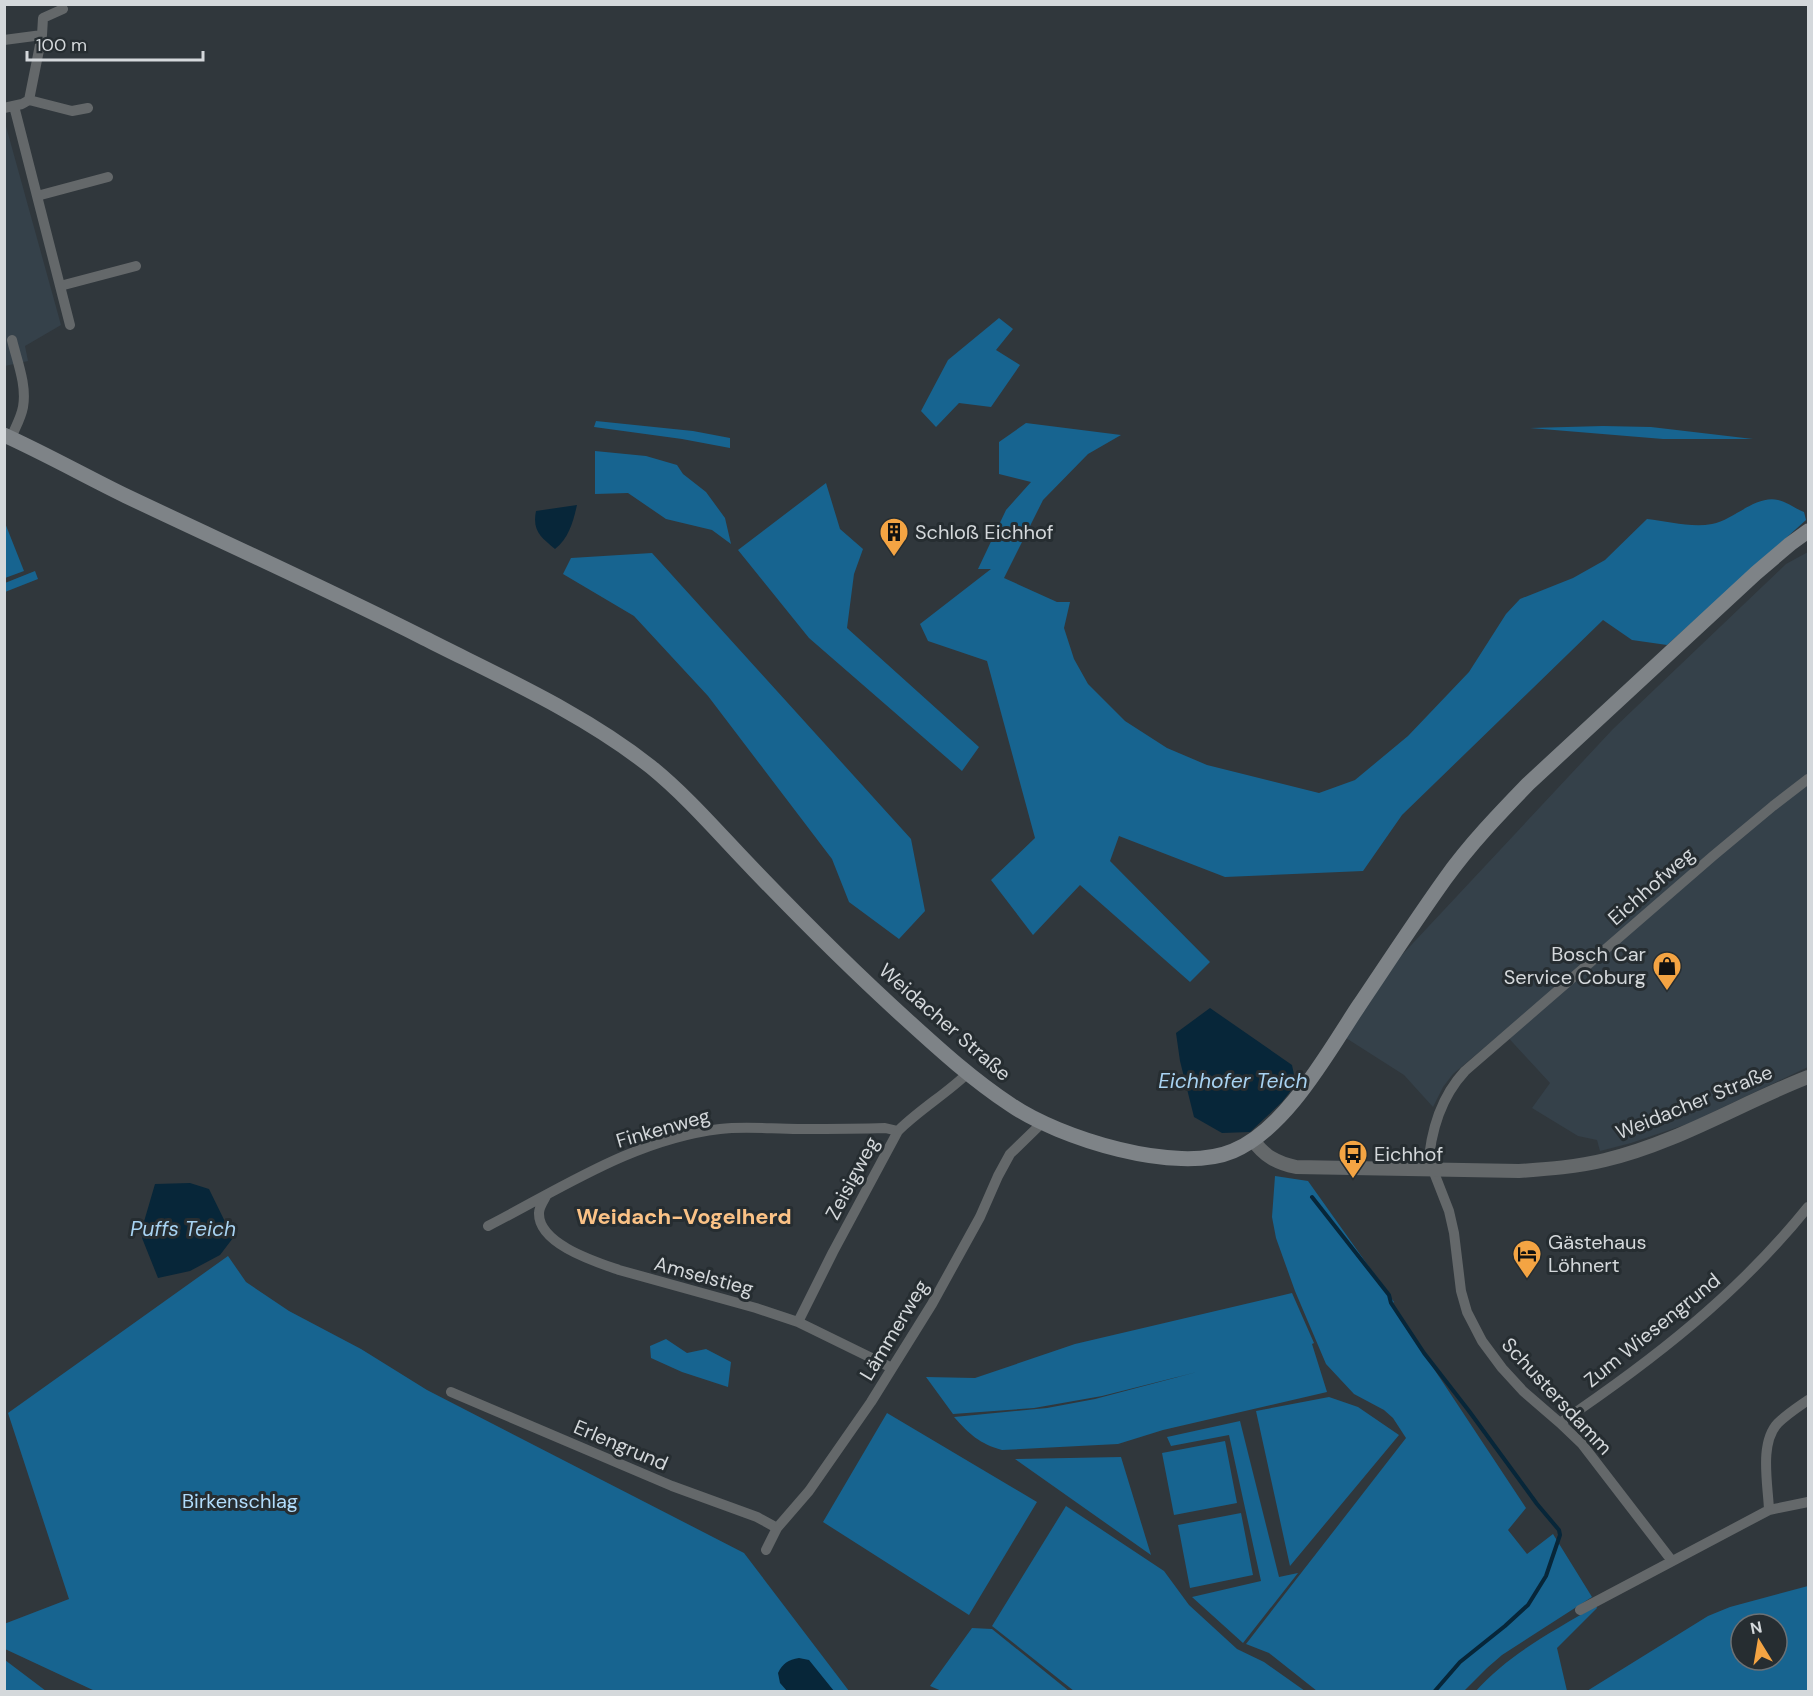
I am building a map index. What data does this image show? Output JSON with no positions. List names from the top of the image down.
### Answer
{
  "streets": {
    "main road": ["Weidacher Straße"],
    "street": [
      "Eichhofweg",
      "Finkenweg",
      "Zeisigweg",
      "Amselstieg",
      "Lämmerweg",
      "Zum Wiesengrund",
      "Schustersdamm",
      "Erlengrund"
    ]
  },
  "crossings": [
    ["Eichhofweg", "Weidacher Straße"],
    ["Eichhofweg", "Schustersdamm"],
    ["Weidacher Straße", "Zeisigweg"],
    ["Weidacher Straße", "Lämmerweg"],
    ["Weidacher Straße", "Schustersdamm"],
    ["Finkenweg", "Zeisigweg"],
    ["Finkenweg", "Amselstieg"],
    ["Zeisigweg", "Amselstieg"],
    ["Amselstieg", "Lämmerweg"],
    ["Lämmerweg", "Erlengrund"],
    ["Zum Wiesengrund", "Schustersdamm"]
  ],
  "districts": ["Weidach-Vogelherd"],
  "water": ["Eichhofer Teich", "Puffs Teich"],
  "parks": ["Birkenschlag"],
  "places": {
    "building": ["Schloß Eichhof"],
    "shop": ["Bosch Car Service Coburg"],
    "bus stop": ["Eichhof"],
    "hotel": ["Gästehaus Löhnert"]
  },
  "scale_bar": "100 m",
  "north": "top"
}
